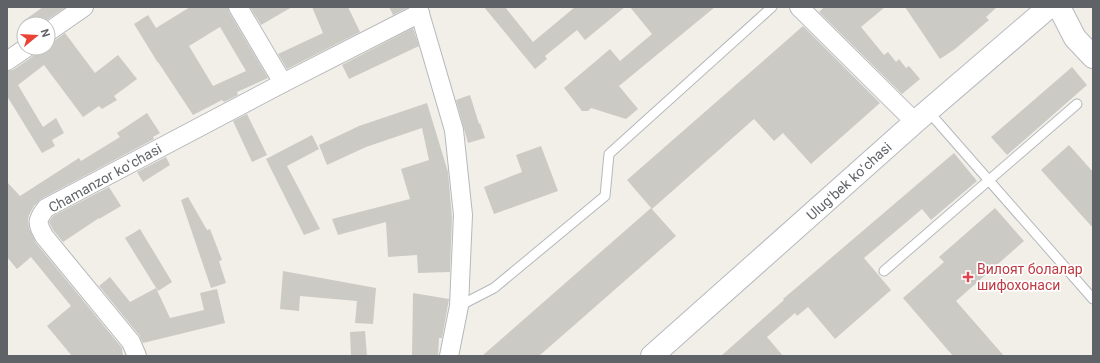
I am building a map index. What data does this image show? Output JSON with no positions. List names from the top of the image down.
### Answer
{
  "streets": {
    "street": ["Chamanzor koʻchasi", "Ulugʻbek koʻchasi"]
  },
  "places": {
    "health": ["Вилоят болалар шифохонаси"]
  },
  "north": "right"
}
